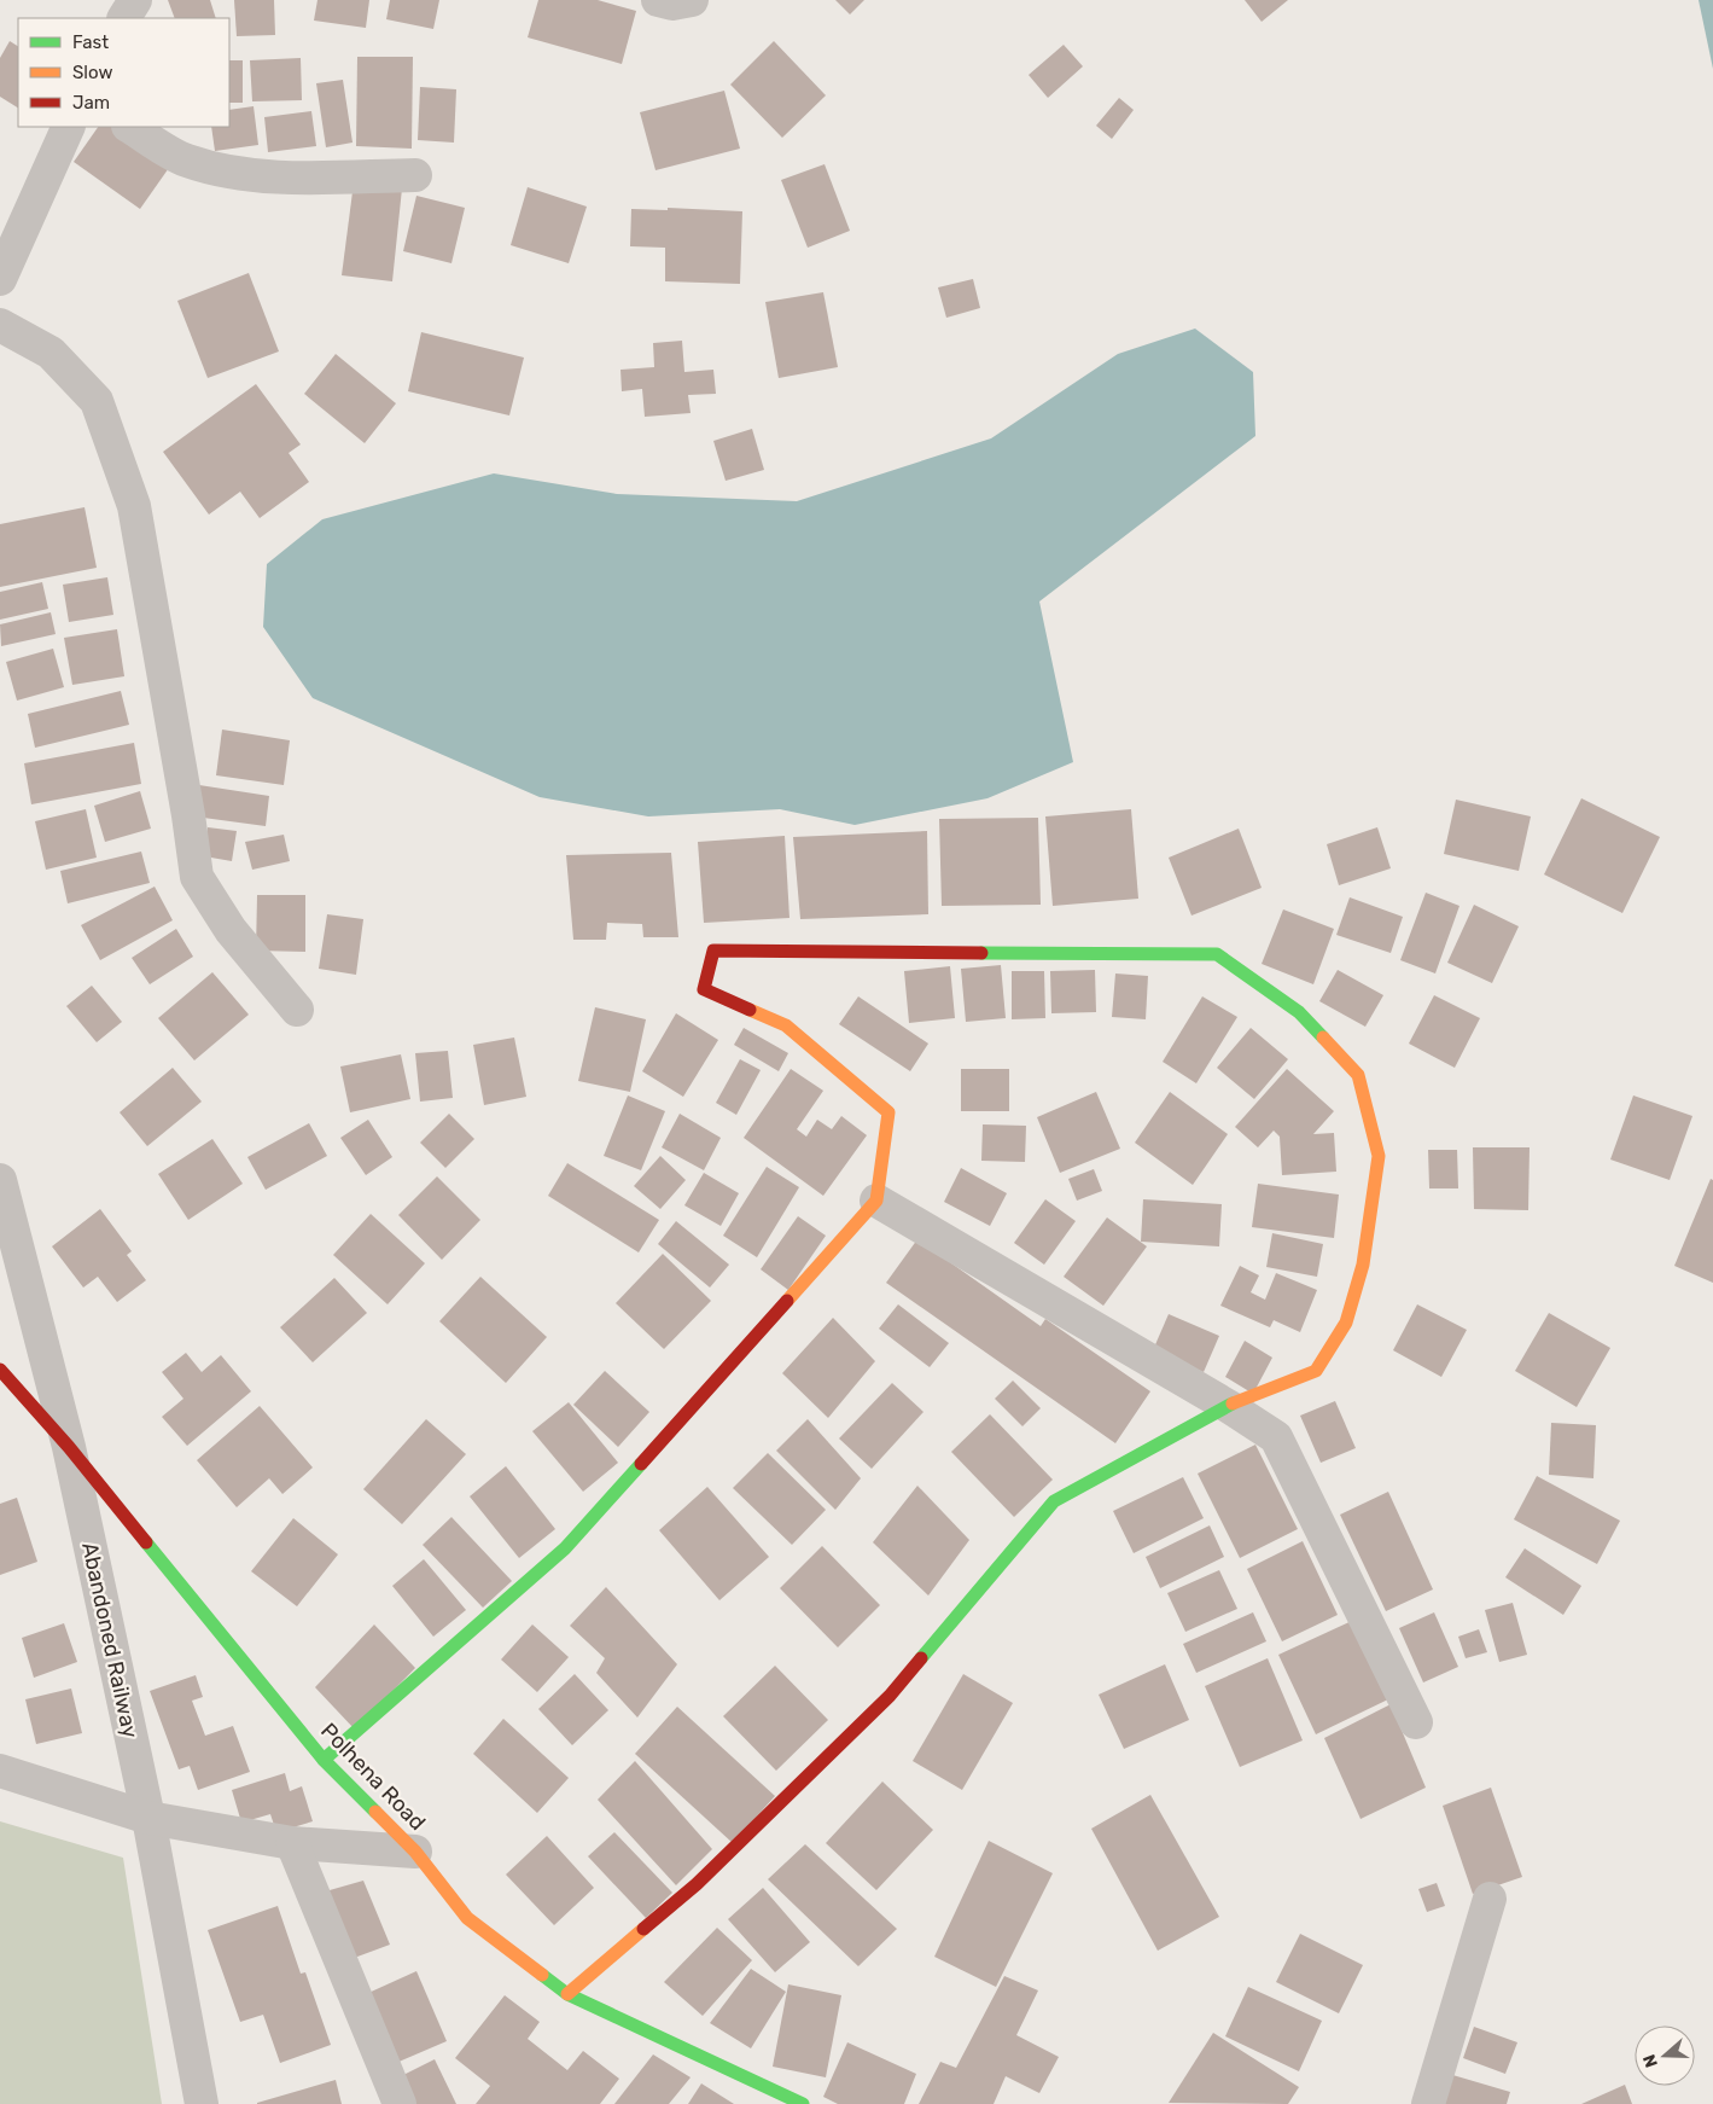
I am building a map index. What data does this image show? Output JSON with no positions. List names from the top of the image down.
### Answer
{
  "streets": {
    "street": ["Abandoned Railway", "Polhena Road"]
  },
  "crossings": [
    ["Abandoned Railway", "Polhena Road"]
  ],
  "legend": ["Fast", "Slow", "Jam"],
  "north": "left"
}
